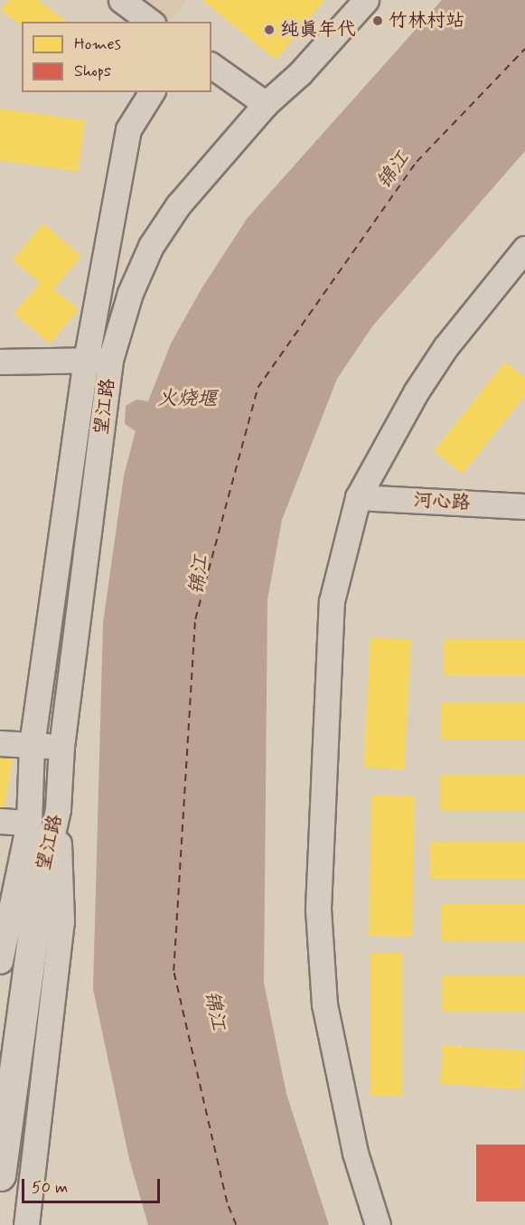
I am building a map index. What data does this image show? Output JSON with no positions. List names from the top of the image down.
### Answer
{
  "streets": {
    "main road": ["望江路"],
    "street": ["河心路"]
  },
  "water": ["锦江", "火烧堰"],
  "places": ["竹林村站", "纯真年代"],
  "legend": ["Homes", "Shops"],
  "scale_bar": "50 m"
}
